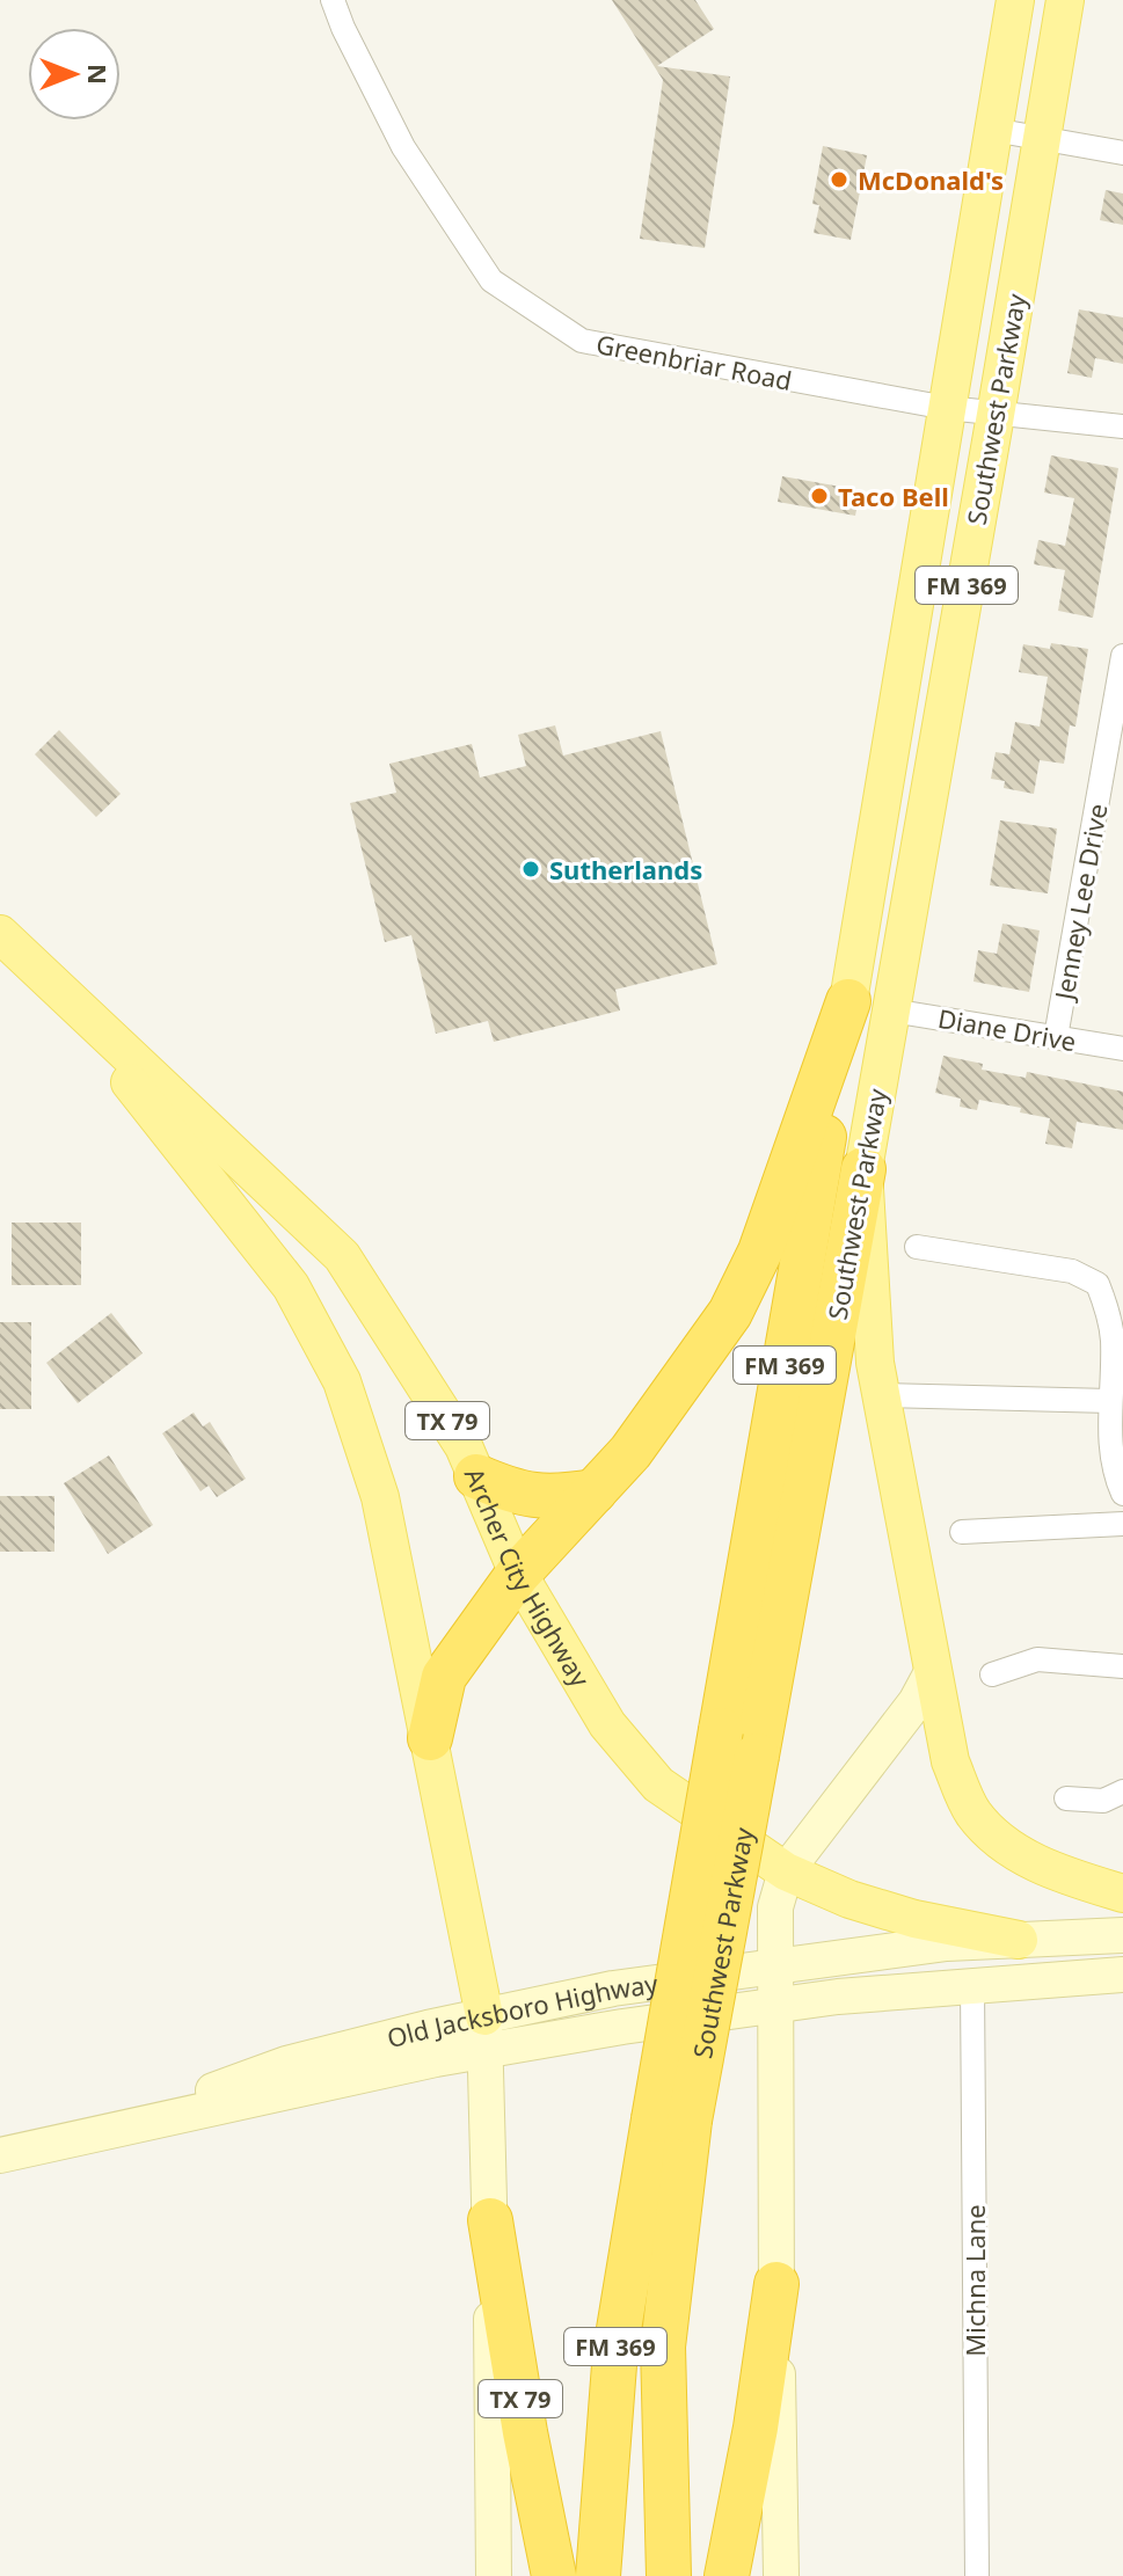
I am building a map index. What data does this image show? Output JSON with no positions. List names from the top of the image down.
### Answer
{
  "streets": {
    "highway": ["Southwest Parkway", "FM 369", "TX 79"],
    "main road": ["Archer City Highway", "Old Jacksboro Highway"],
    "street": [
      "Greenbriar Road",
      "Jenney Lee Drive",
      "Diane Drive",
      "Michna Lane"
    ]
  },
  "crossings": [
    ["Greenbriar Road", "Southwest Parkway"],
    ["Southwest Parkway", "Diane Drive"],
    ["Southwest Parkway", "Archer City Highway"],
    ["Southwest Parkway", "Old Jacksboro Highway"],
    ["Jenney Lee Drive", "Diane Drive"],
    ["TX 79", "Archer City Highway"],
    ["TX 79", "Old Jacksboro Highway"],
    ["Archer City Highway", "Old Jacksboro Highway"],
    ["Old Jacksboro Highway", "Michna Lane"]
  ],
  "places": ["McDonald's", "Taco Bell", "Sutherlands"],
  "north": "right"
}
